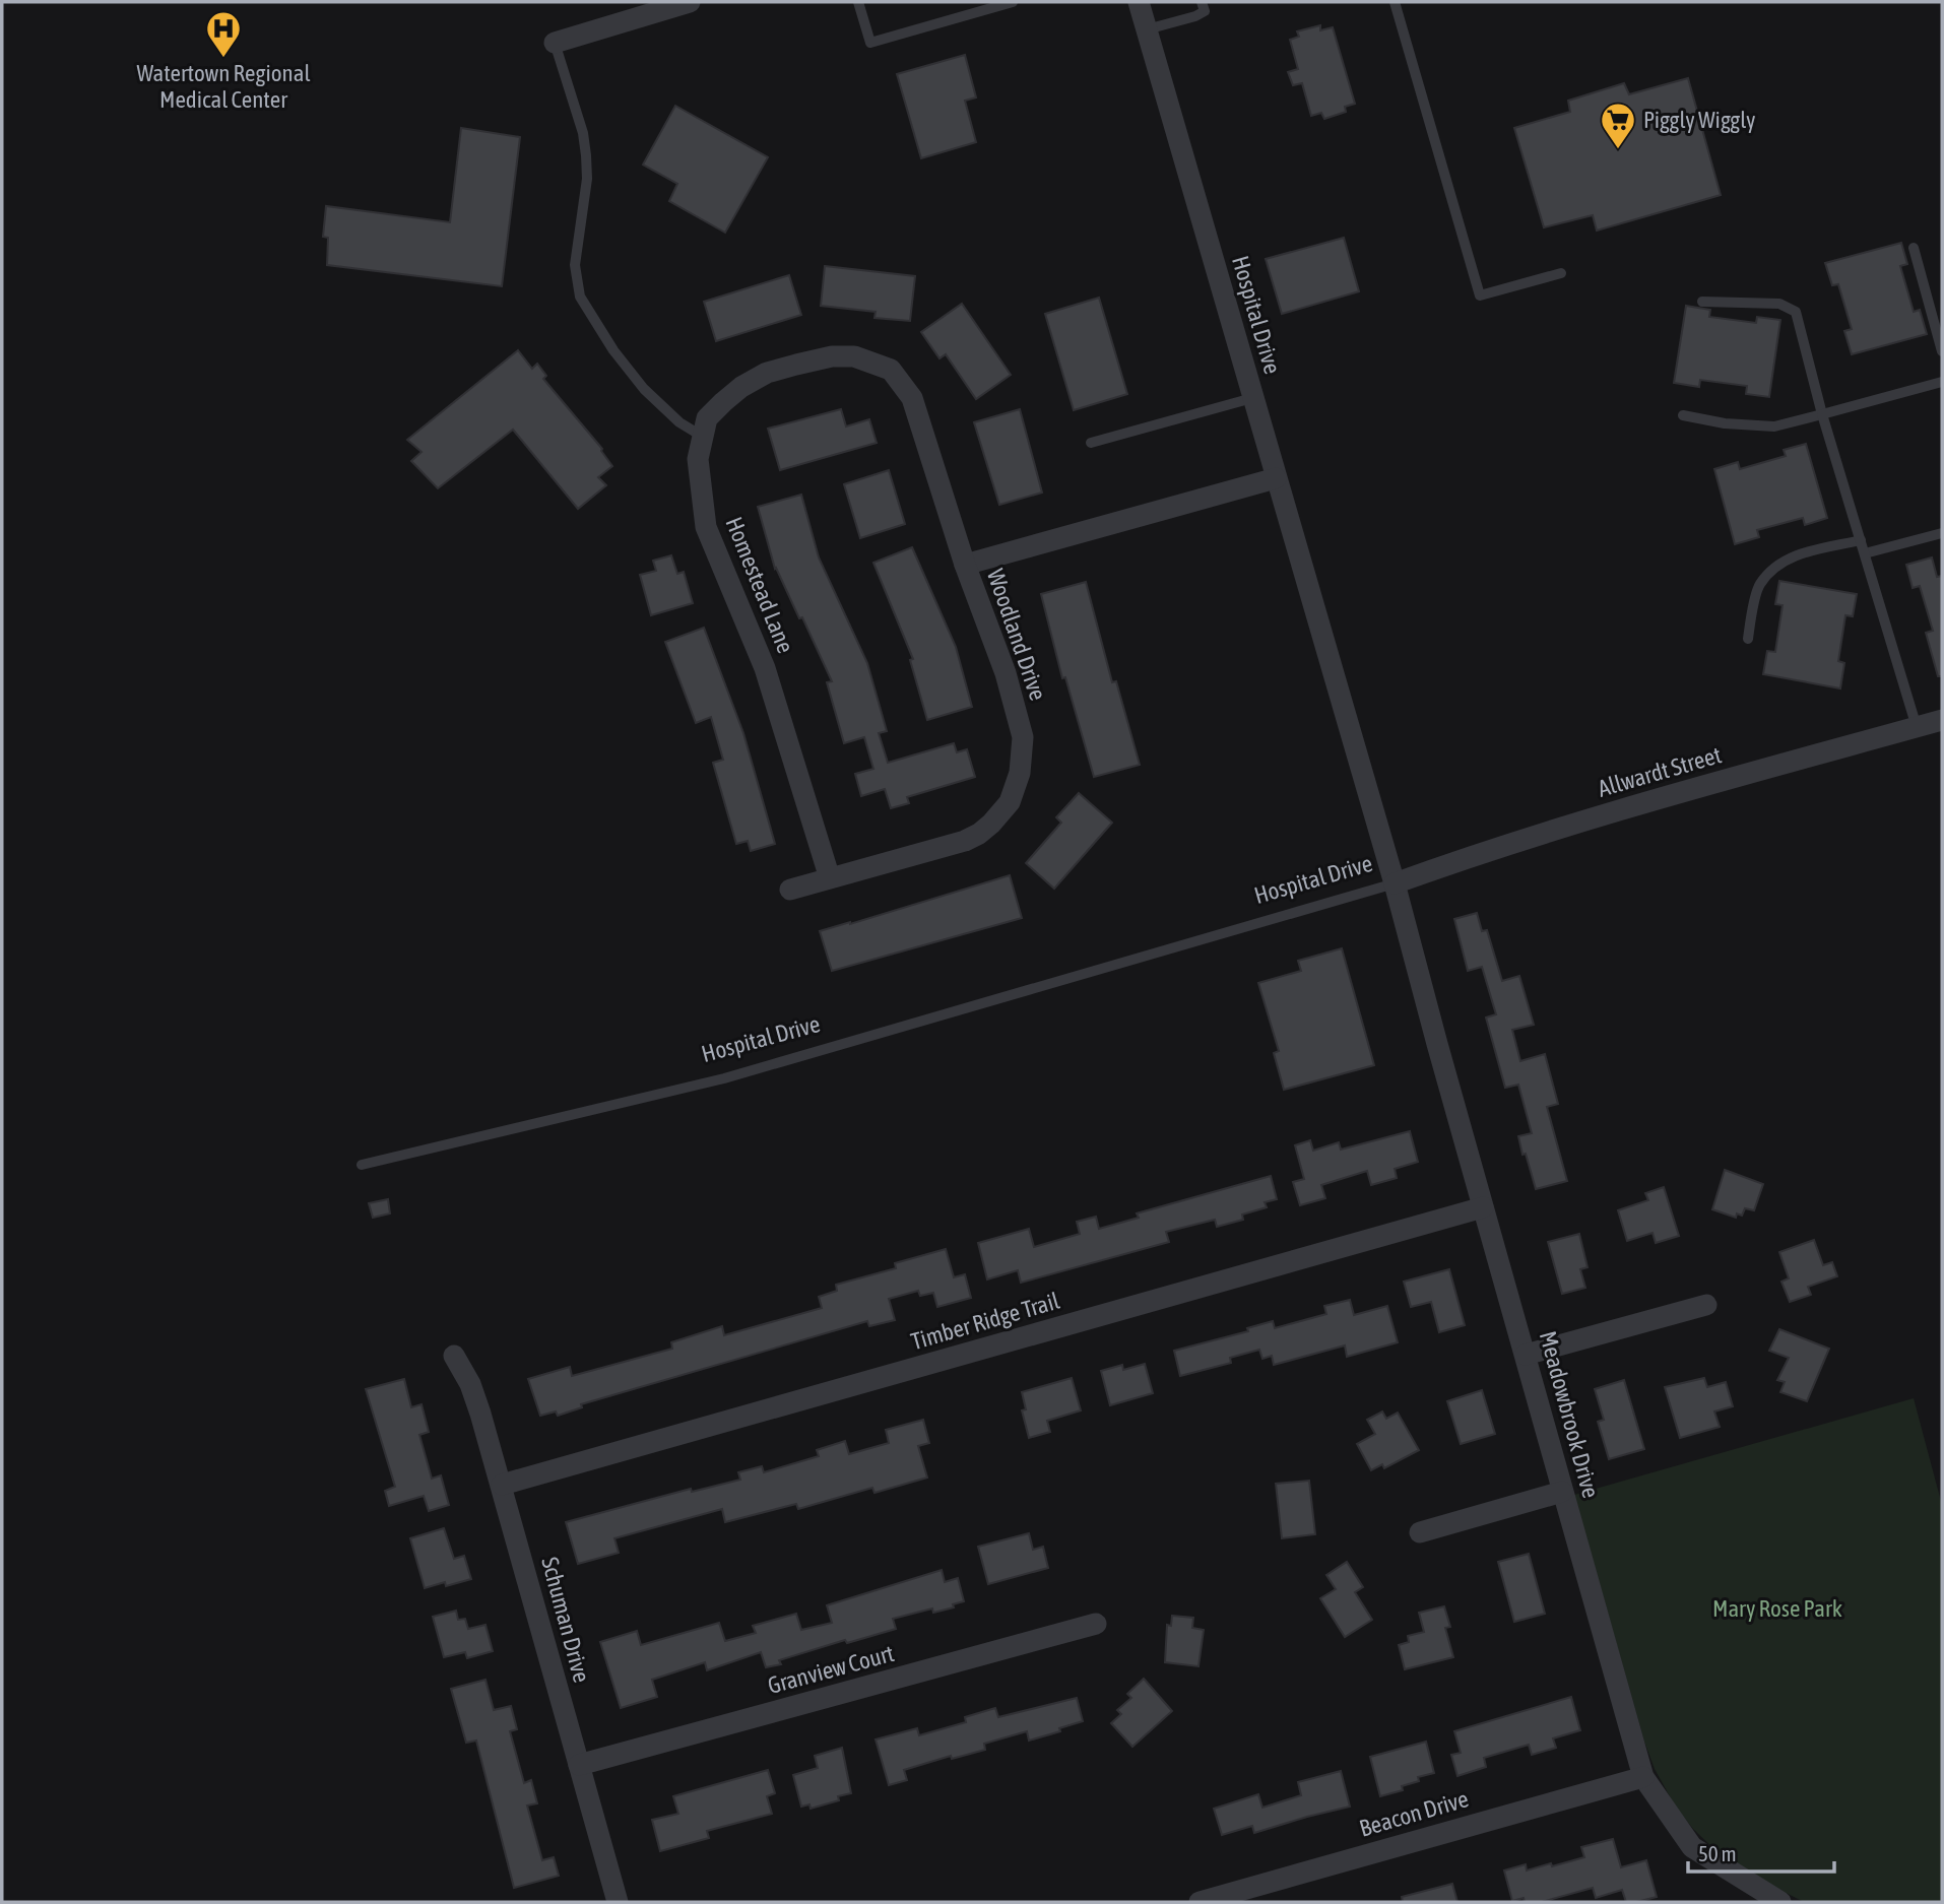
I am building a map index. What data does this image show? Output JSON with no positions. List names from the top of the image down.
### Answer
{
  "streets": {
    "street": [
      "Hospital Drive",
      "Homestead Lane",
      "Woodland Drive",
      "Allwardt Street",
      "Timber Ridge Trail",
      "Meadowbrook Drive",
      "Schuman Drive",
      "Granview Court",
      "Beacon Drive"
    ]
  },
  "crossings": [
    ["Hospital Drive", "Woodland Drive"],
    ["Hospital Drive", "Allwardt Street"],
    ["Hospital Drive", "Meadowbrook Drive"],
    ["Homestead Lane", "Woodland Drive"],
    ["Allwardt Street", "Meadowbrook Drive"],
    ["Timber Ridge Trail", "Meadowbrook Drive"],
    ["Timber Ridge Trail", "Schuman Drive"],
    ["Meadowbrook Drive", "Beacon Drive"],
    ["Schuman Drive", "Granview Court"]
  ],
  "parks": ["Mary Rose Park"],
  "places": {
    "hospital": ["Watertown Regional Medical Center"],
    "supermarket": ["Piggly Wiggly"]
  },
  "scale_bar": "50 m"
}
